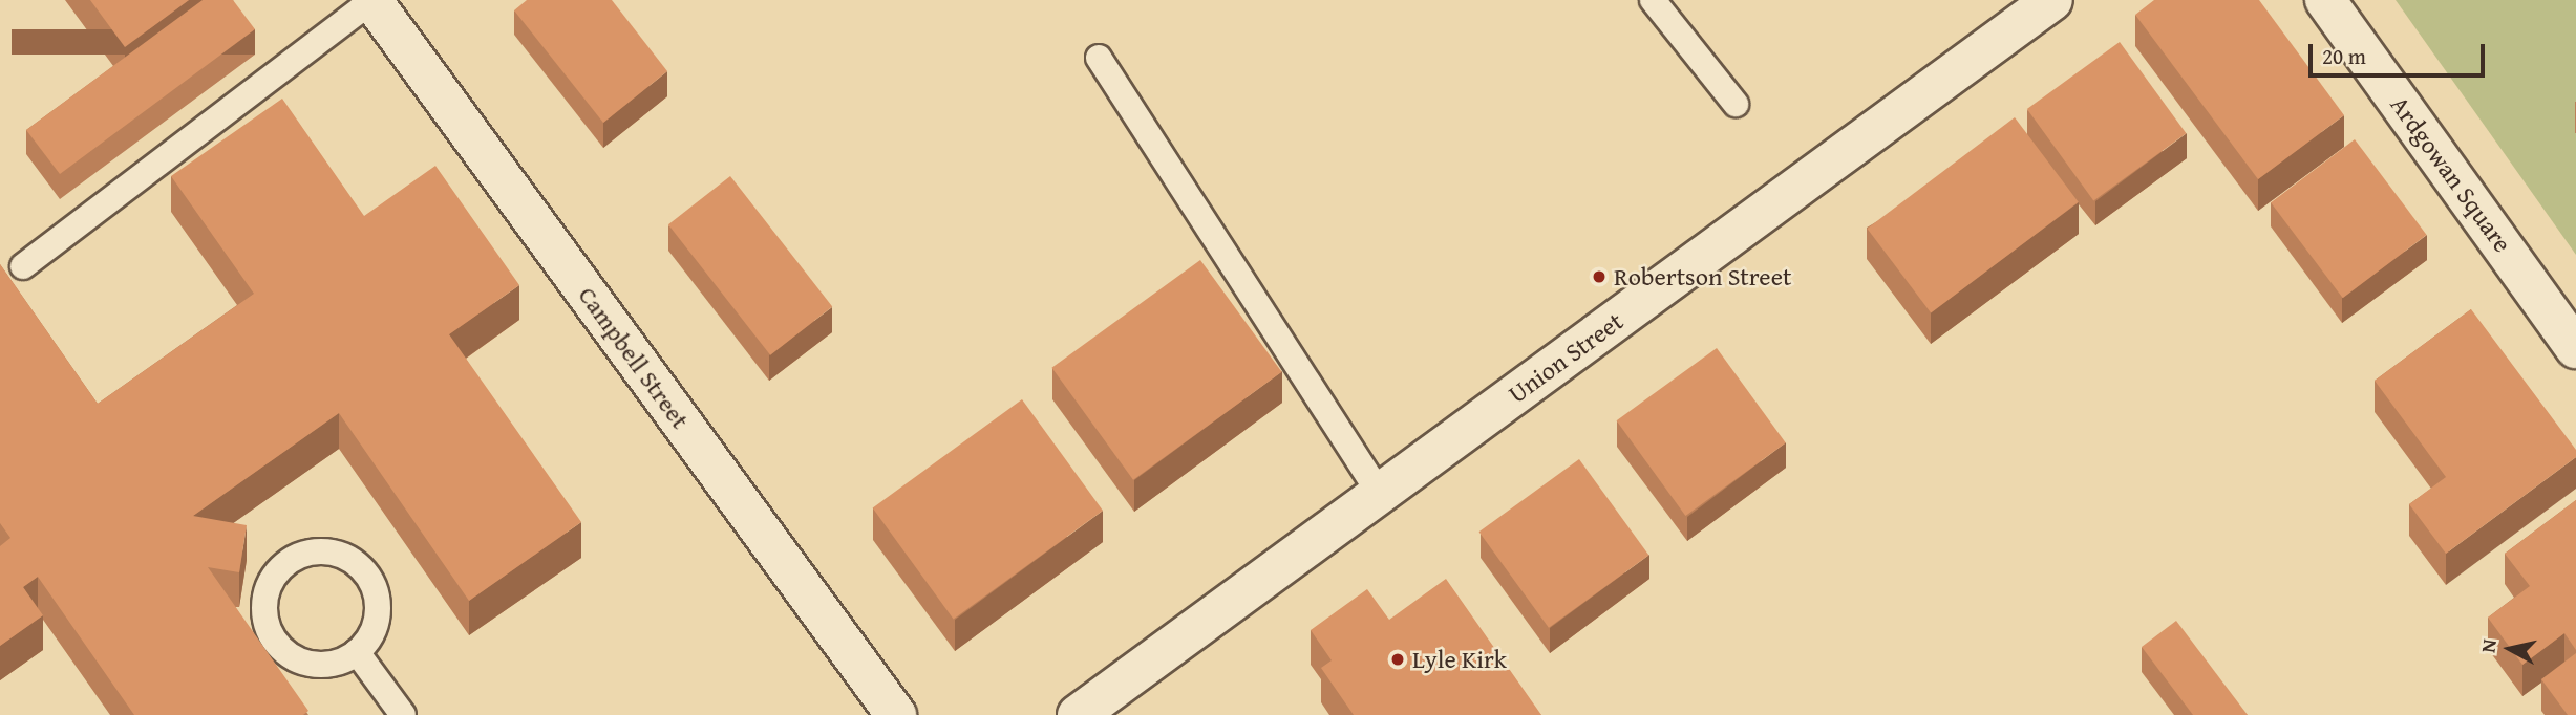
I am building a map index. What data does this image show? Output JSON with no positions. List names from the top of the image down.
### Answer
{
  "streets": {
    "street": ["Ardgowan Square", "Campbell Street", "Union Street"]
  },
  "places": ["Robertson Street", "Lyle Kirk"],
  "scale_bar": "20 m",
  "north": "left"
}
